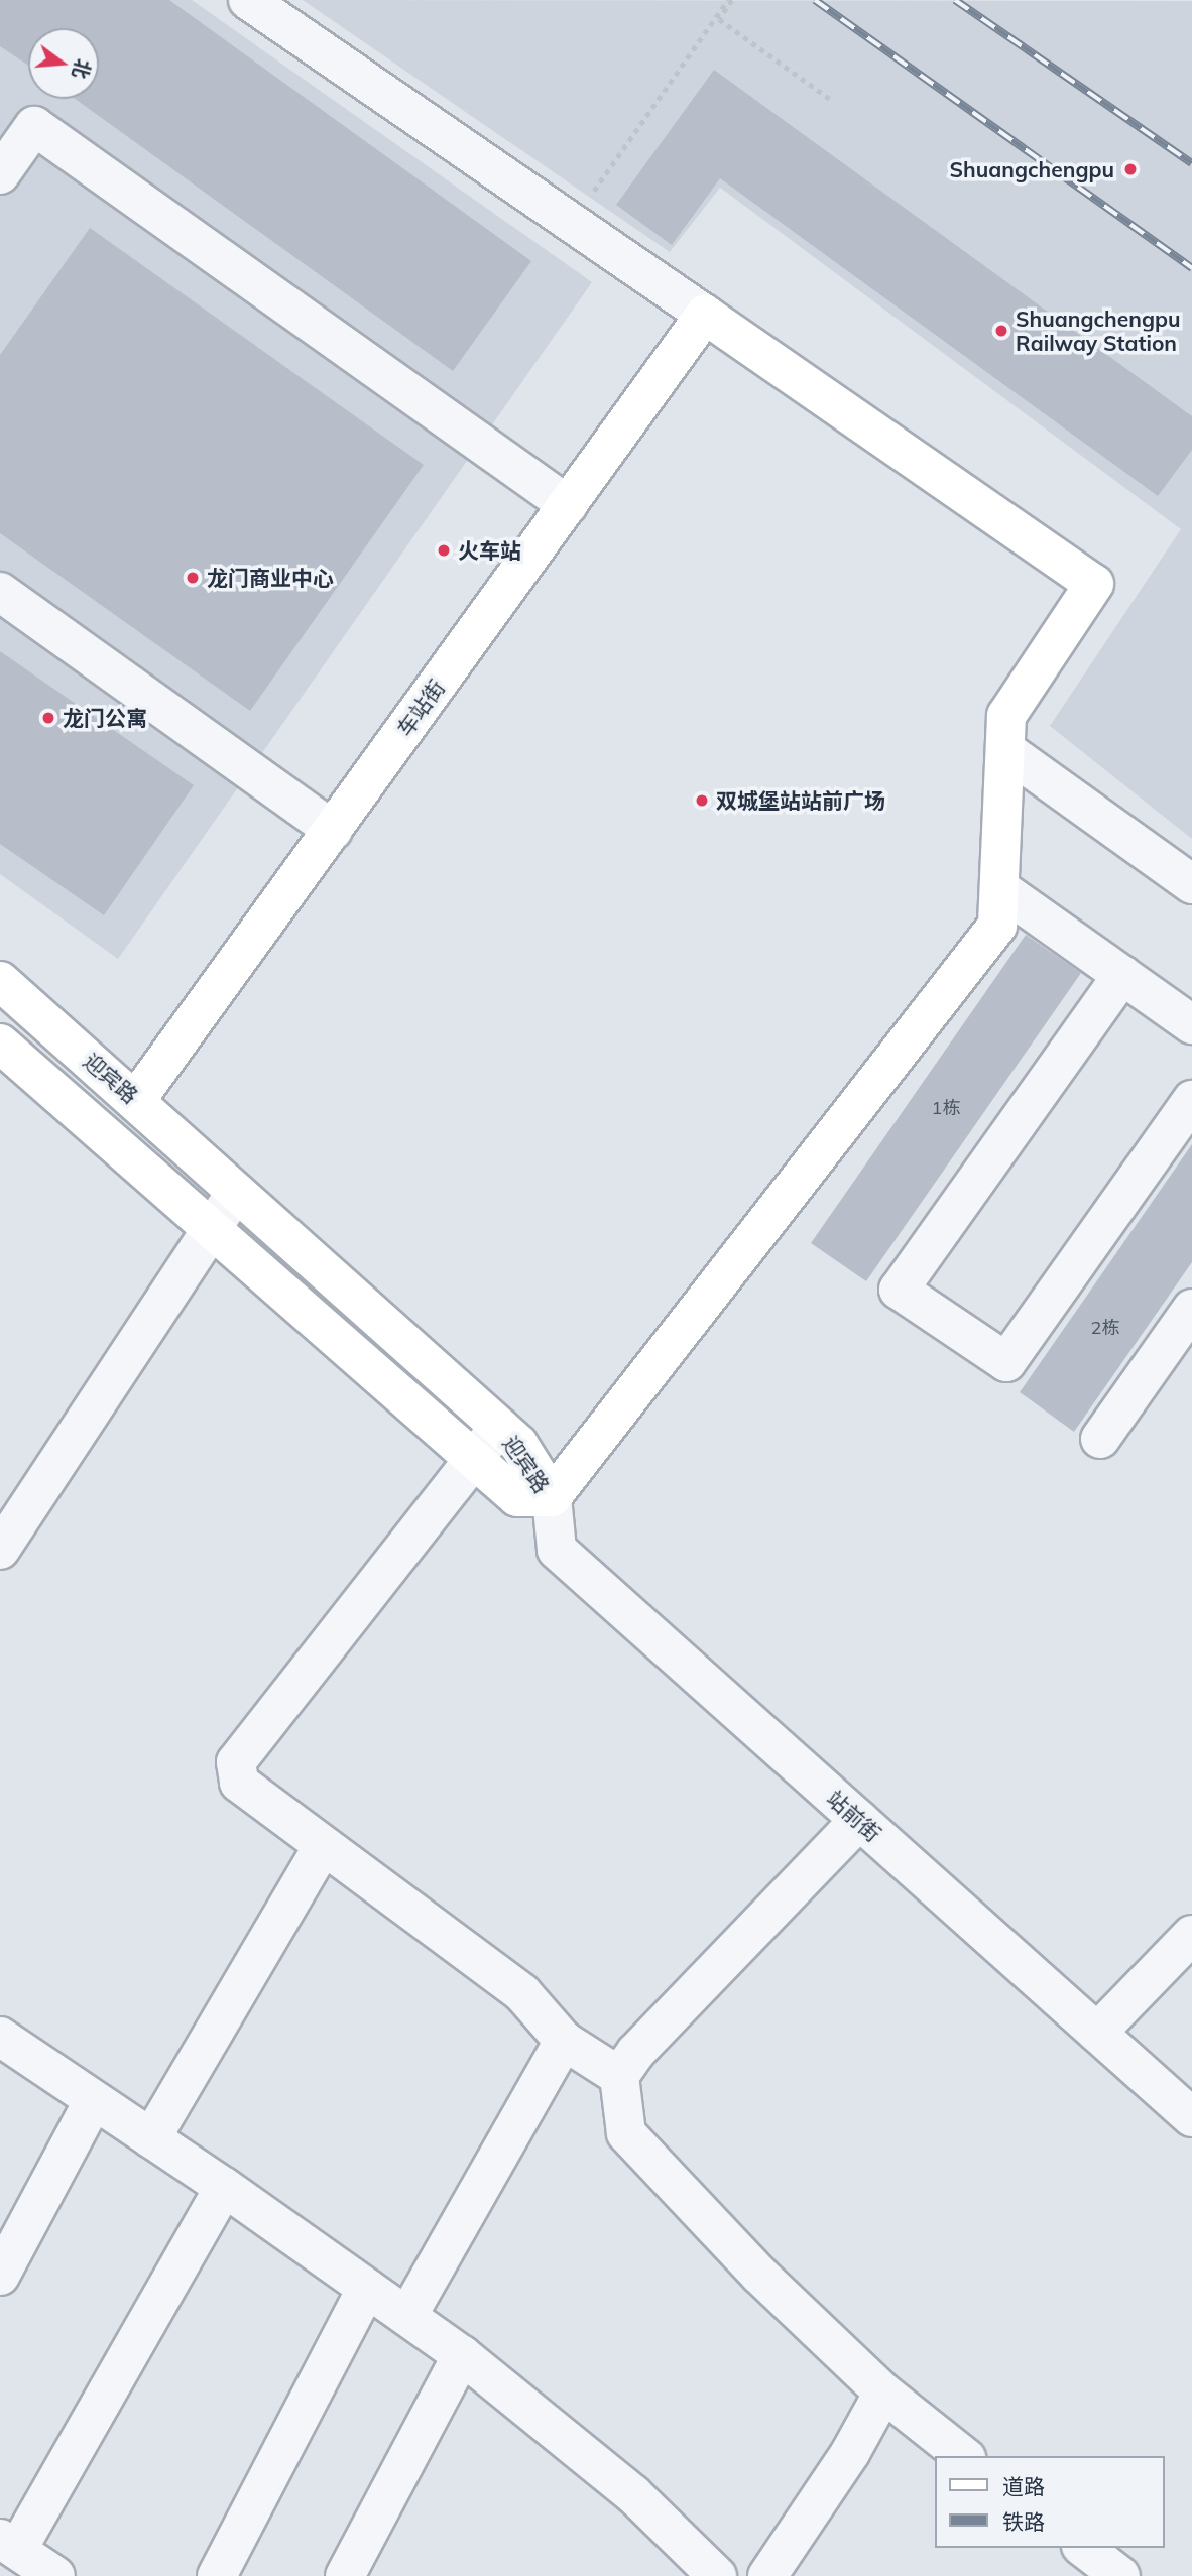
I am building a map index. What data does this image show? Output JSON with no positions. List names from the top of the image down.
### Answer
{
  "streets": {
    "main road": ["车站街", "迎宾路"],
    "street": ["站前街"]
  },
  "crossings": [
    ["车站街", "迎宾路"],
    ["迎宾路", "站前街"]
  ],
  "places": [
    "Shuangchengpu",
    "Shuangchengpu Railway Station",
    "火车站",
    "龙门商业中心",
    "龙门公寓",
    "双城堡站站前广场"
  ],
  "house_numbers": ["1栋", "2栋"],
  "legend": ["道路", "铁路"],
  "north": "right"
}
